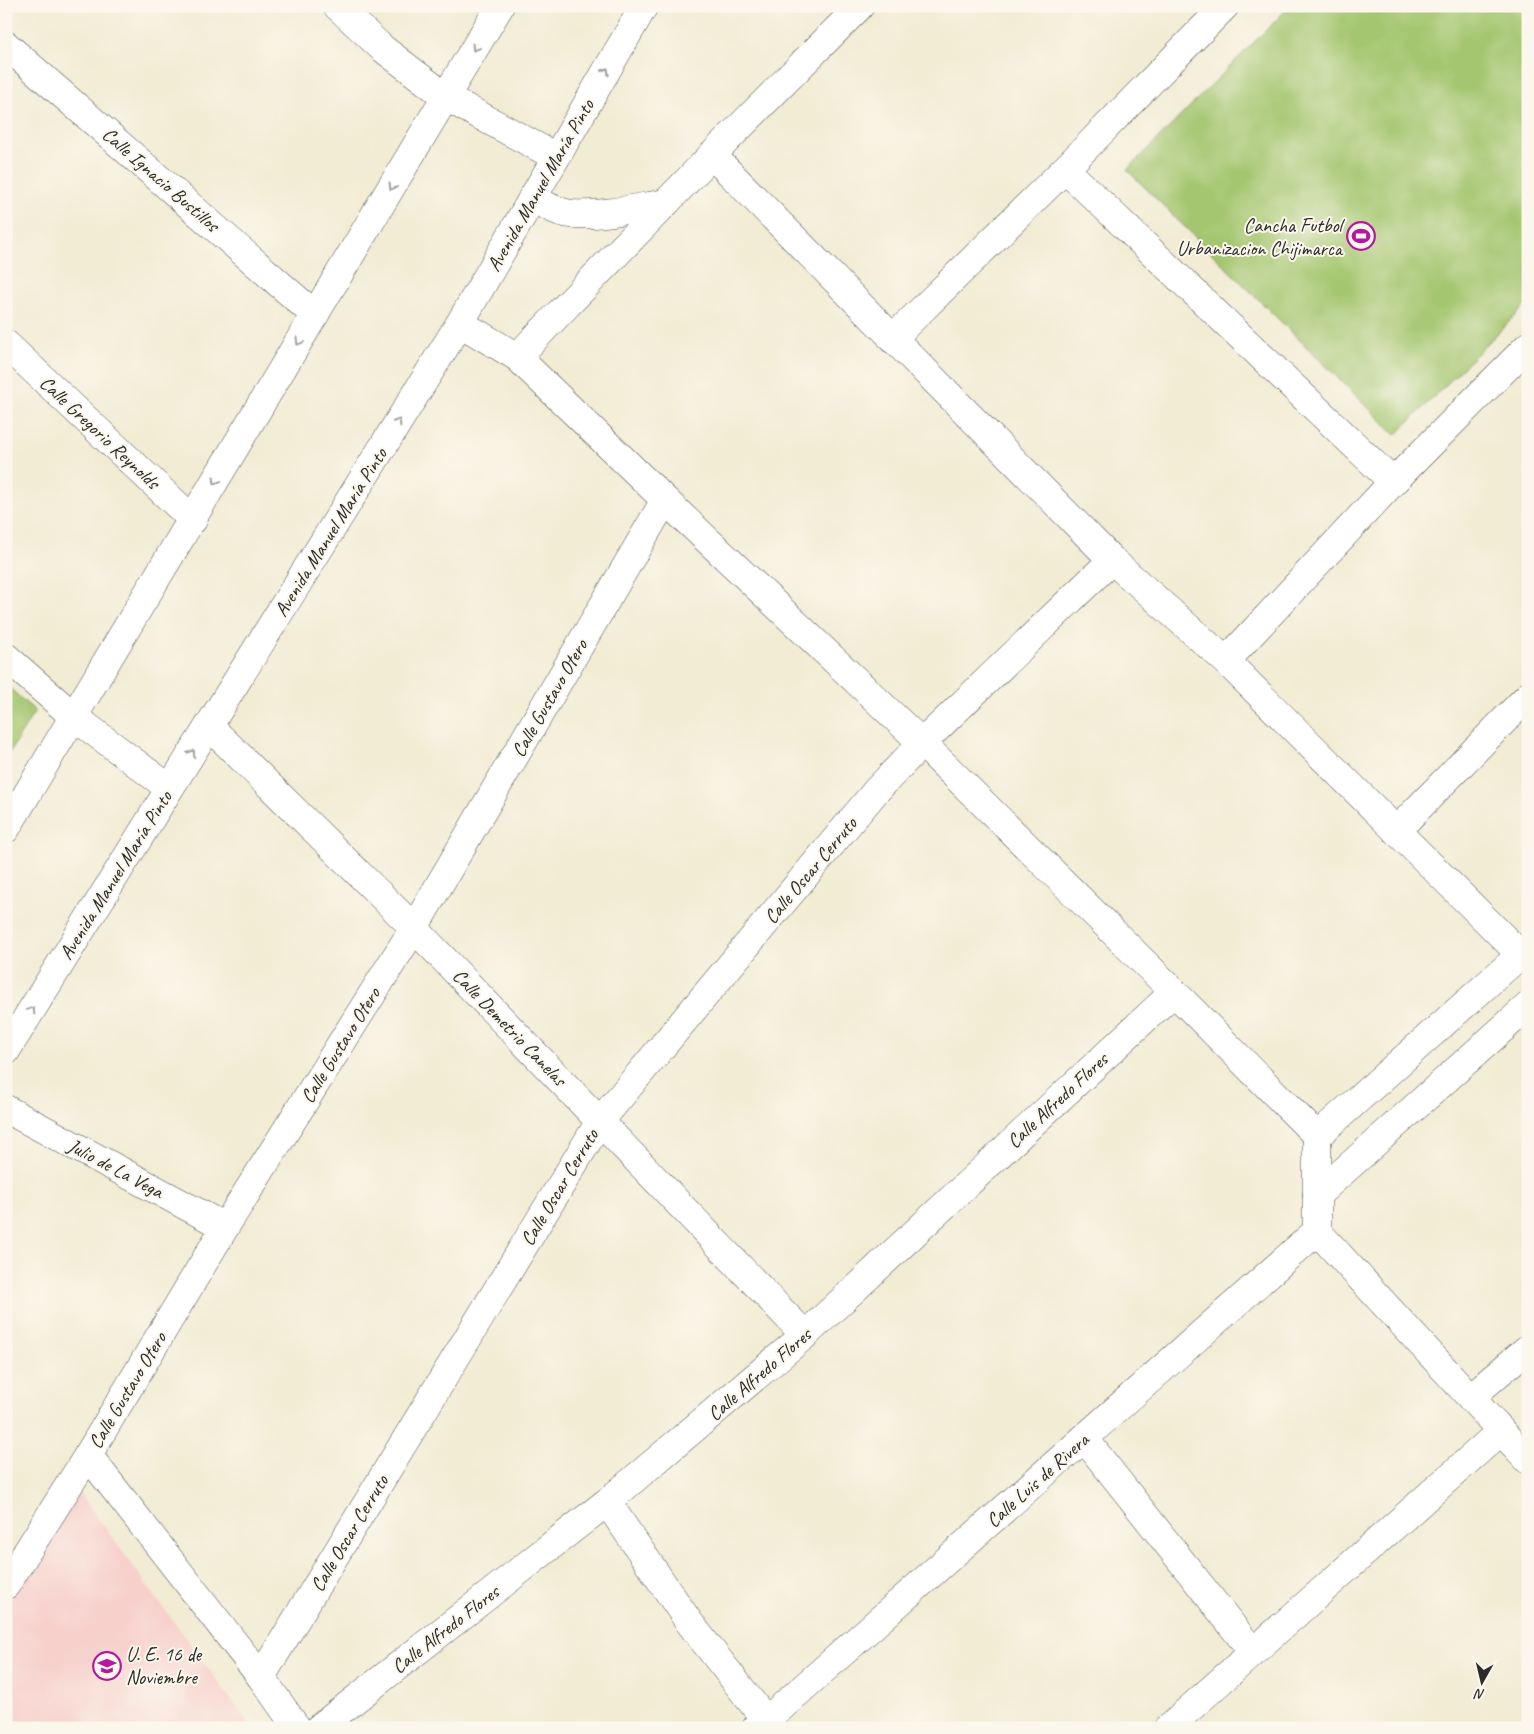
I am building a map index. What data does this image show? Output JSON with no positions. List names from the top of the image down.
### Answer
{
  "streets": {
    "street": [
      "Calle Ignacio Bustillos",
      "Avenida Manuel María Pinto",
      "Calle Gregorio Reynolds",
      "Calle Gustavo Otero",
      "Calle Oscar Cerruto",
      "Calle Demetrio Canelas",
      "Calle Alfredo Flores",
      "Julio de La Vega",
      "Calle Luis de Rivera"
    ]
  },
  "crossings": [
    ["Avenida Manuel María Pinto", "Calle Demetrio Canelas"],
    ["Calle Gustavo Otero", "Calle Demetrio Canelas"],
    ["Calle Gustavo Otero", "Julio de La Vega"],
    ["Calle Oscar Cerruto", "Calle Demetrio Canelas"],
    ["Calle Demetrio Canelas", "Calle Alfredo Flores"]
  ],
  "places": {
    "sports": ["Cancha Futbol Urbanizacion Chijimarca"],
    "school or university": ["U. E. 16 de Noviembre"]
  },
  "north": "bottom"
}
